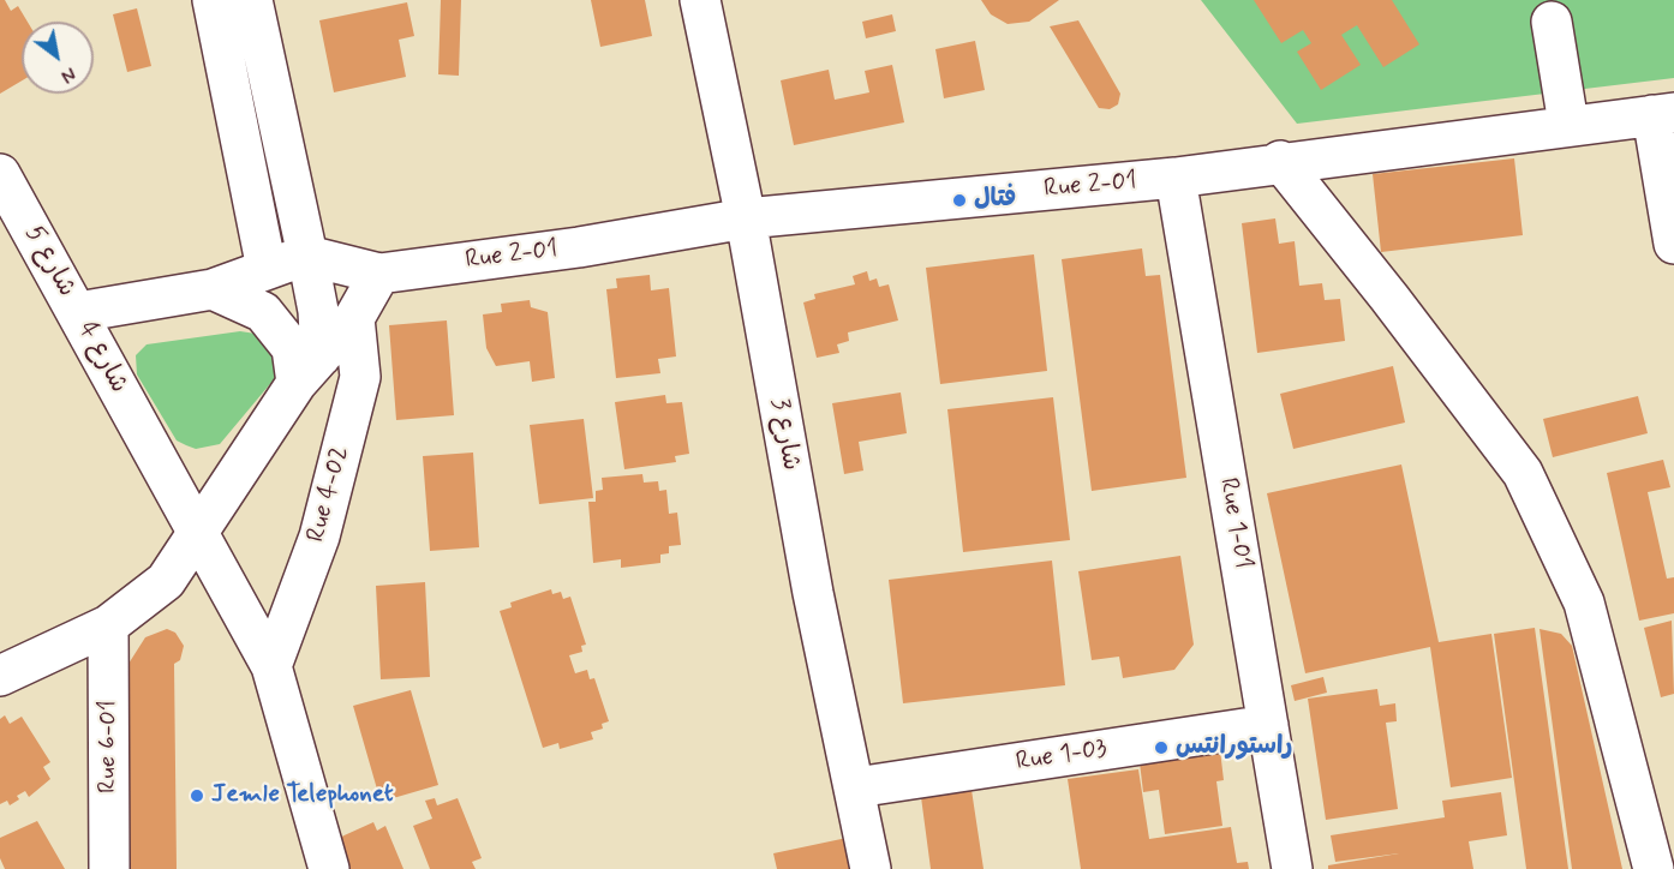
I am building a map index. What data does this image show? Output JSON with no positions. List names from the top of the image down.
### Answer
{
  "streets": {
    "street": [
      "Rue 2-01",
      "شارع 5",
      "شارع 4",
      "شارع 3",
      "Rue 4-02",
      "Rue 1-01",
      "Rue 6-01",
      "Rue 1-03"
    ]
  },
  "crossings": [
    ["Rue 2-01", "شارع 3"],
    ["Rue 2-01", "Rue 1-01"],
    ["شارع 5", "شارع 4"],
    ["شارع 4", "Rue 4-02"],
    ["شارع 3", "Rue 1-03"],
    ["Rue 1-01", "Rue 1-03"]
  ],
  "places": ["فتال", "راستورانتس", "Jemle Telephonet"],
  "north": "bottom right"
}
